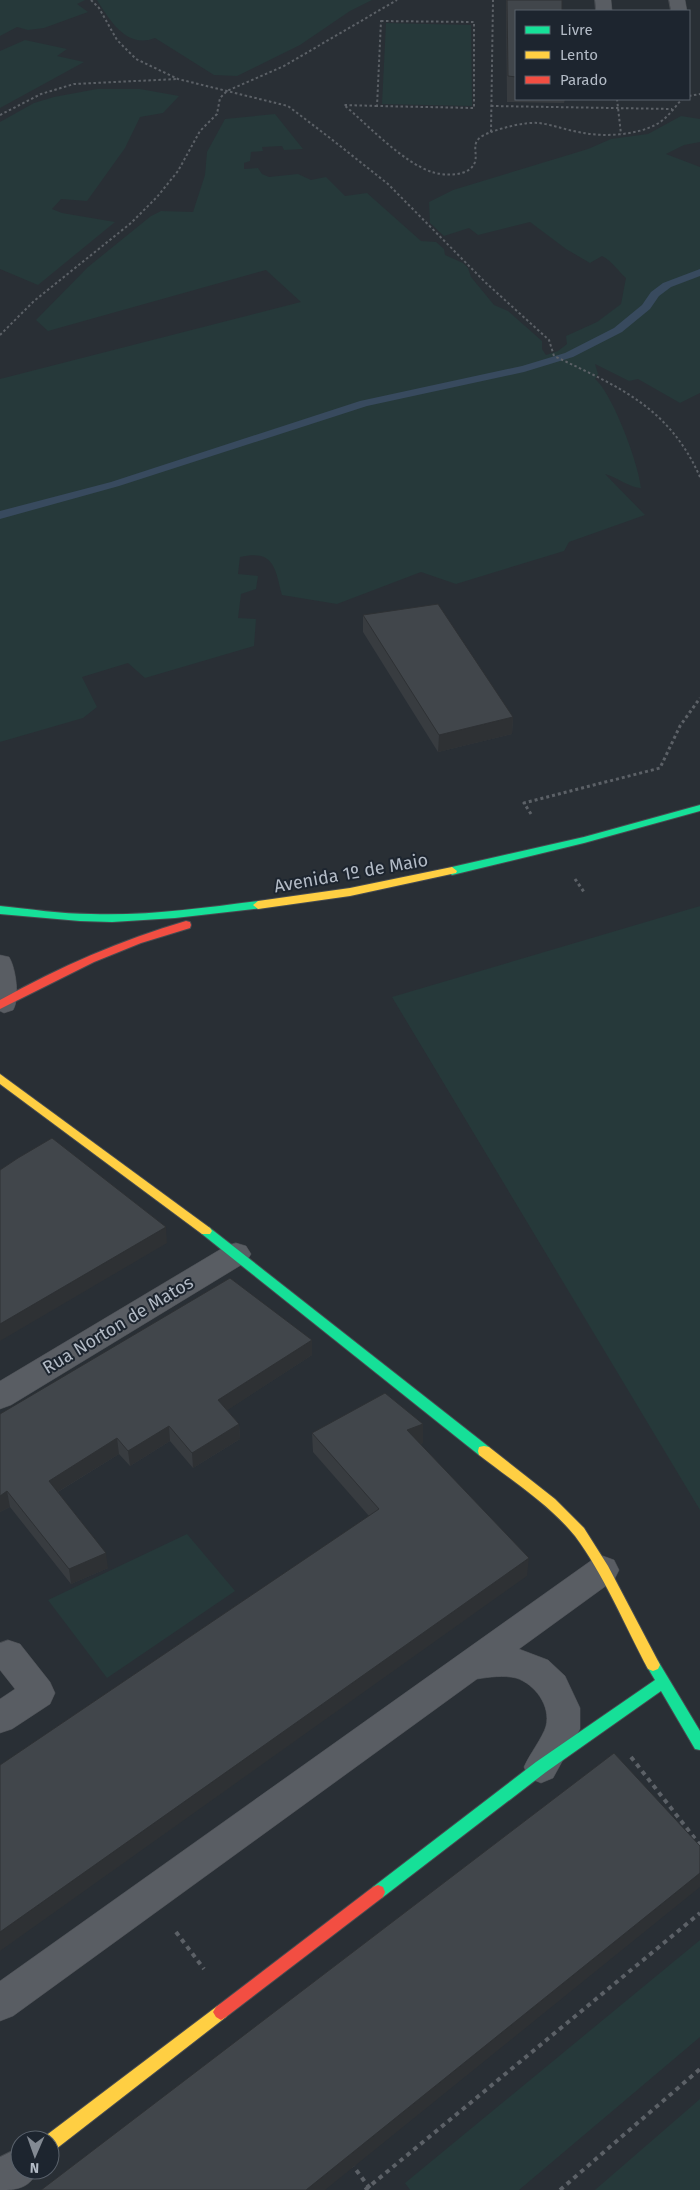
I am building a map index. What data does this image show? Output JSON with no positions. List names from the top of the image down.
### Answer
{
  "streets": {
    "street": ["Avenida 1º de Maio", "Rua Norton de Matos"]
  },
  "legend": ["Livre", "Lento", "Parado"],
  "north": "bottom"
}
